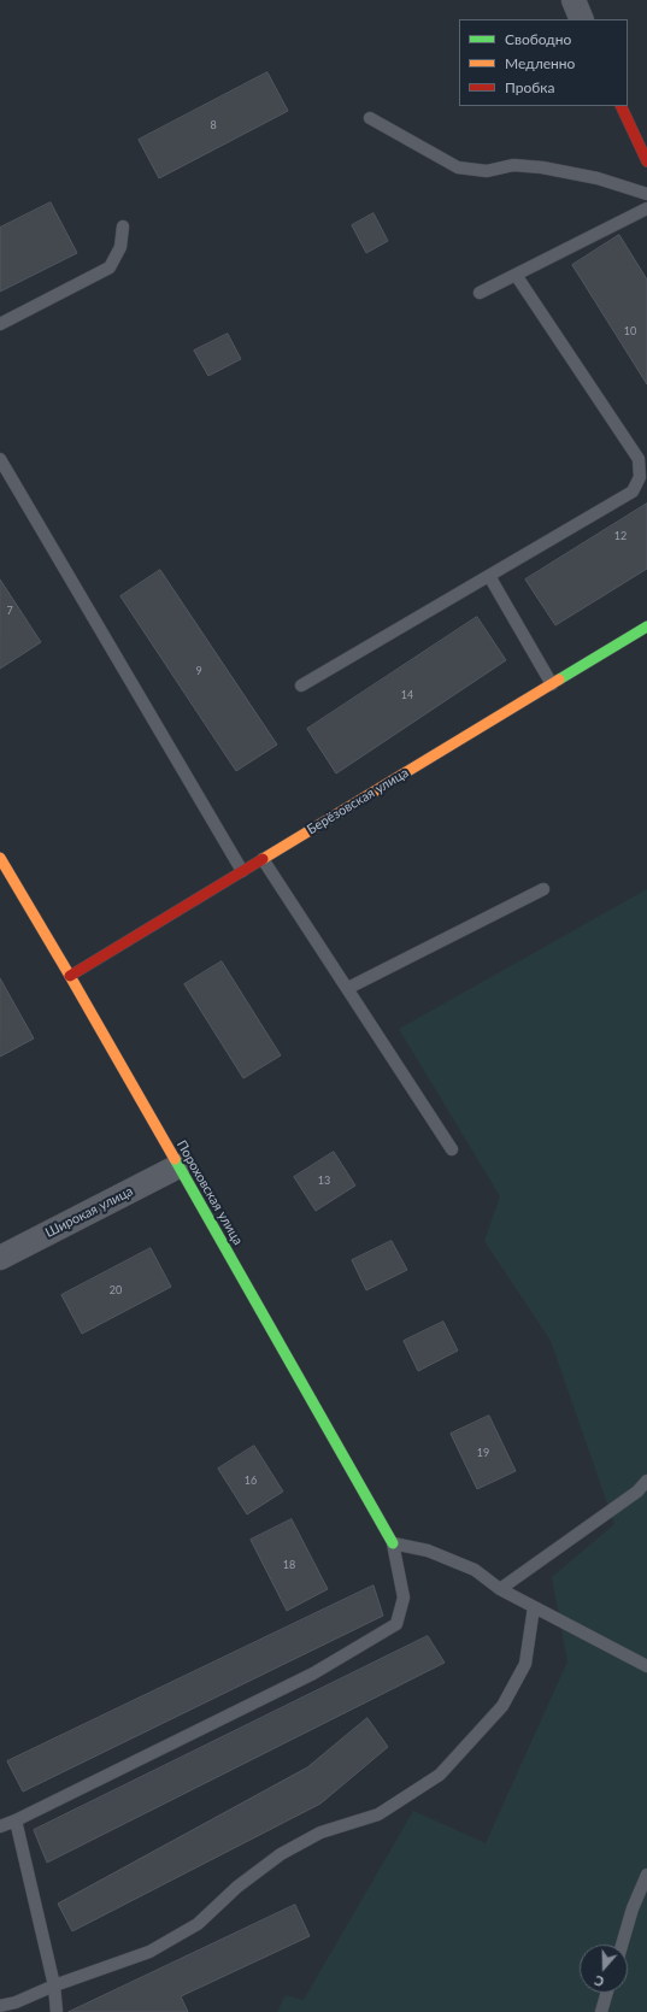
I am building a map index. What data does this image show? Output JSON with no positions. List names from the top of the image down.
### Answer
{
  "streets": {
    "street": ["Берёзовская улица", "Пороховская улица", "Широкая улица"]
  },
  "crossings": [
    ["Берёзовская улица", "Пороховская улица"],
    ["Пороховская улица", "Широкая улица"]
  ],
  "house_numbers": [
    "8",
    "10",
    "12",
    "7",
    "9",
    "14",
    "13",
    "20",
    "19",
    "16",
    "18"
  ],
  "legend": ["Свободно", "Медленно", "Пробка"],
  "north": "bottom"
}
